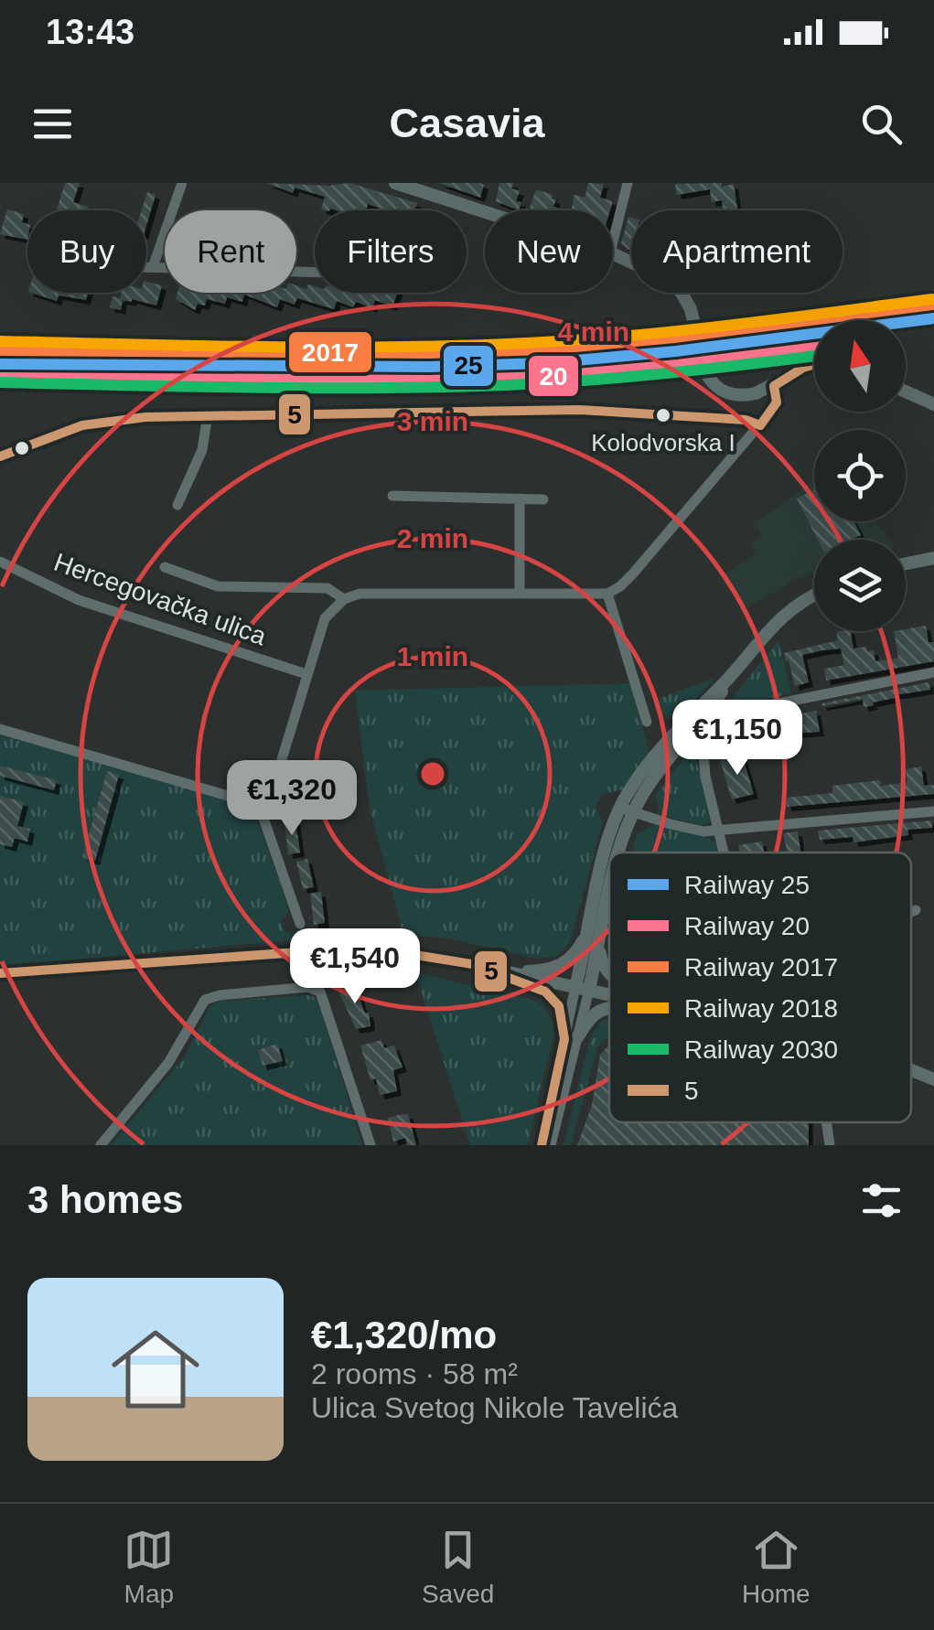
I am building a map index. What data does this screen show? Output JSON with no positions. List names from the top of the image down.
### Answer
{
  "streets": {
    "street": ["Hercegovačka ulica"]
  },
  "places": ["Kolodvorska I"],
  "lines": [
    "rail line 2018",
    "rail line 2017",
    "rail line 25",
    "rail line 20",
    "rail line 2030",
    "transit line 5"
  ],
  "legend": [
    "Railway 25",
    "Railway 20",
    "Railway 2017",
    "Railway 2018",
    "Railway 2030",
    "5"
  ],
  "north": "top",
  "page": {
    "status": "13:43",
    "header": "Casavia",
    "chip": [
      "Buy",
      "Rent",
      "Filters",
      "New",
      "Apartment"
    ],
    "price": ["€1,150", "€1,320", "€1,540"],
    "heading": "3 homes",
    "list": [
      {
        "name": "€1,320/mo",
        "note": "2 rooms · 58 m² · Ulica Svetog Nikole Tavelića"
      }
    ],
    "tabs": ["Map", "Saved", "Home"]
  },
  "rings": [
    "4 min",
    "3 min",
    "2 min",
    "1 min"
  ]
}
